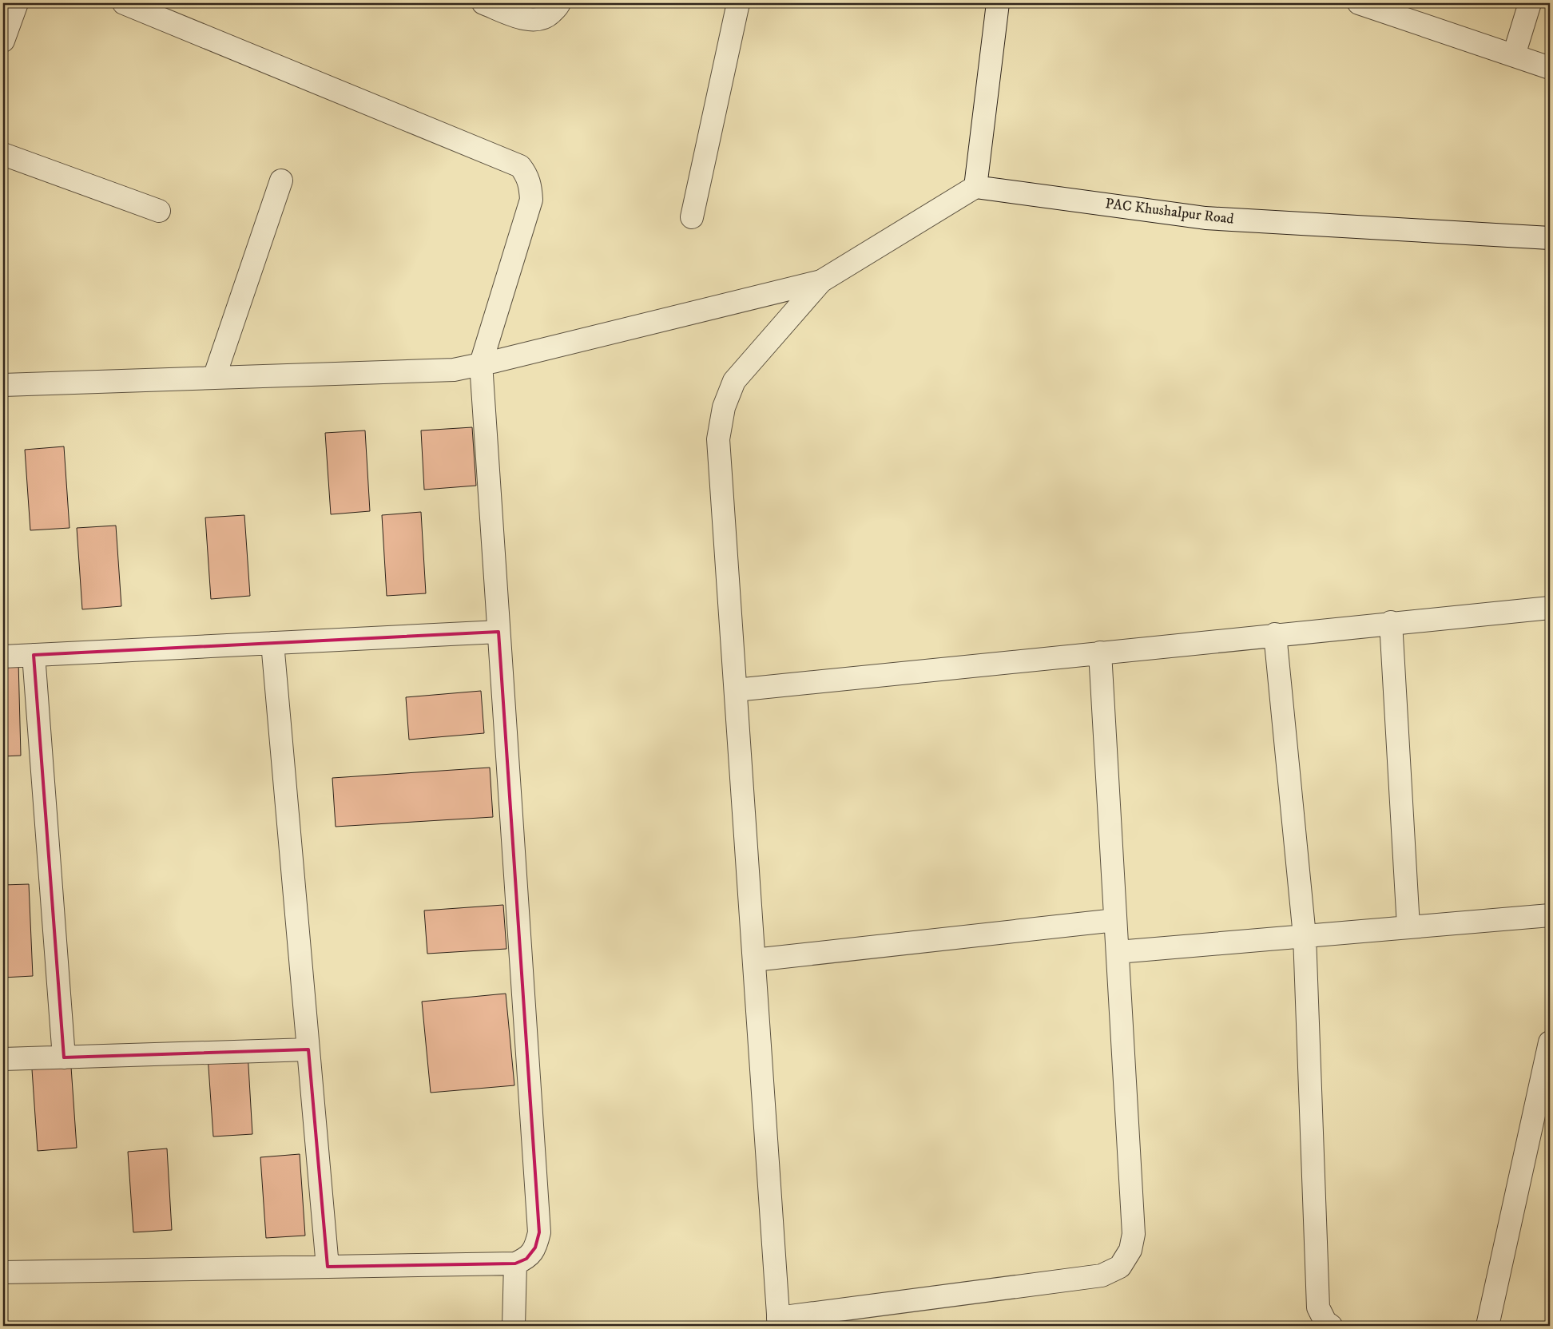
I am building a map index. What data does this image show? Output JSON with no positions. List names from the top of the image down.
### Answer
{
  "streets": {
    "street": ["PAC Khushalpur Road"]
  }
}
